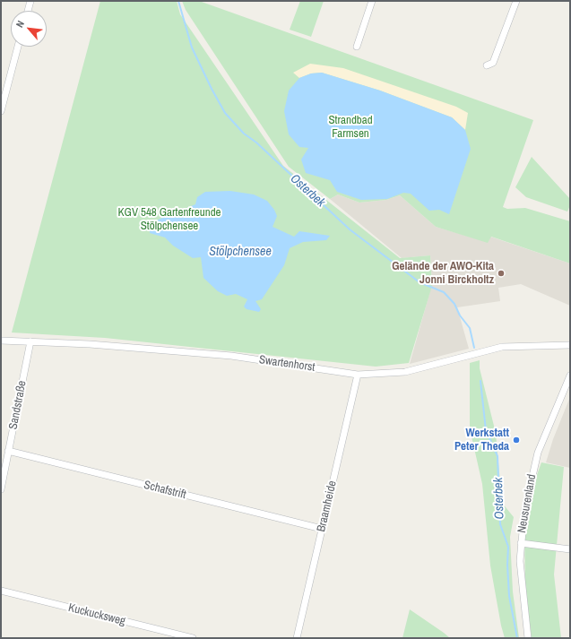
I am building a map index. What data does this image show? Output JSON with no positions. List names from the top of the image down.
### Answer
{
  "streets": {
    "street": [
      "Swartenhorst",
      "Sandstraße",
      "Schafstrift",
      "Neusurenland",
      "Braamheide",
      "Kuckucksweg"
    ]
  },
  "crossings": [
    ["Swartenhorst", "Sandstraße"],
    ["Swartenhorst", "Braamheide"],
    ["Sandstraße", "Schafstrift"],
    ["Schafstrift", "Braamheide"]
  ],
  "water": ["Osterbek", "Stölpchensee"],
  "parks": ["Strandbad Farmsen", "KGV 548 Gartenfreunde Stölpchensee"],
  "places": ["Gelände der AWO-Kita Jonni Birckholtz", "Werkstatt Peter Theda"],
  "north": "top left"
}
